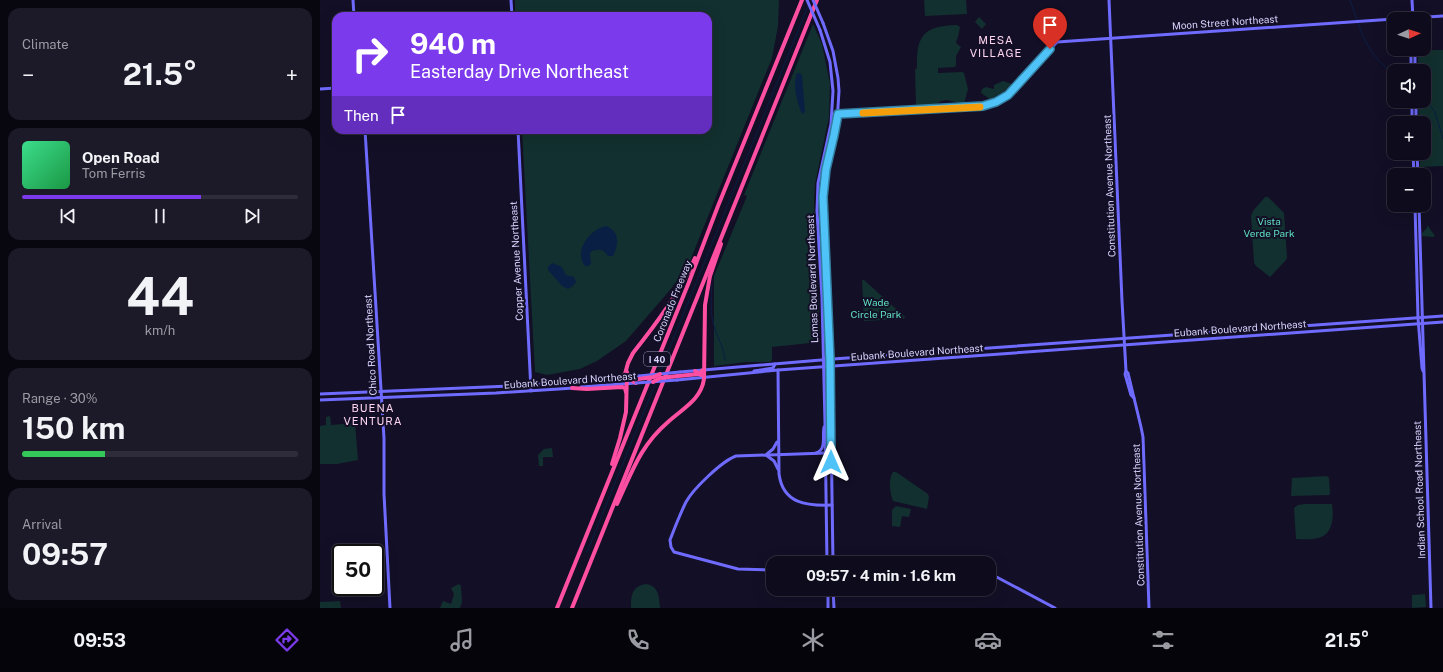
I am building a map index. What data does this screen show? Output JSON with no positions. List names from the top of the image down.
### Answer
{
  "streets": {
    "highway": ["Coronado Freeway", "I 40"],
    "street": [
      "Moon Street Northeast",
      "Constitution Avenue Northeast",
      "Copper Avenue Northeast",
      "Lomas Boulevard Northeast",
      "Eubank Boulevard Northeast",
      "Chico Road Northeast",
      "Indian School Road Northeast"
    ]
  },
  "crossings": [
    ["Moon Street Northeast", "Constitution Avenue Northeast"],
    ["Moon Street Northeast", "Lomas Boulevard Northeast"],
    ["Constitution Avenue Northeast", "Eubank Boulevard Northeast"],
    ["Copper Avenue Northeast", "Eubank Boulevard Northeast"],
    ["Lomas Boulevard Northeast", "Eubank Boulevard Northeast"],
    ["Eubank Boulevard Northeast", "Chico Road Northeast"],
    ["Eubank Boulevard Northeast", "Indian School Road Northeast"]
  ],
  "districts": ["MESA VILLAGE", "BUENA VENTURA"],
  "parks": ["Vista Verde Park", "Wade Circle Park"],
  "north": "right",
  "page": {
    "tile": [
      "Climate",
      ["44", "km/h"],
      ["Range · 30%", "150 km"],
      ["Arrival", "09:57"]
    ],
    "map_buttons": ["+", "−"],
    "turn": ["940 m", "Easterday Drive Northeast"],
    "heat": ["−", "21.5°", "+"],
    "then": "Then",
    "song": ["Open Road", "Tom Ferris"],
    "limit": "50",
    "trip": "09:57 · 4 min · 1.6 km",
    "tabs": ["09:53", "21.5°"]
  }
}
